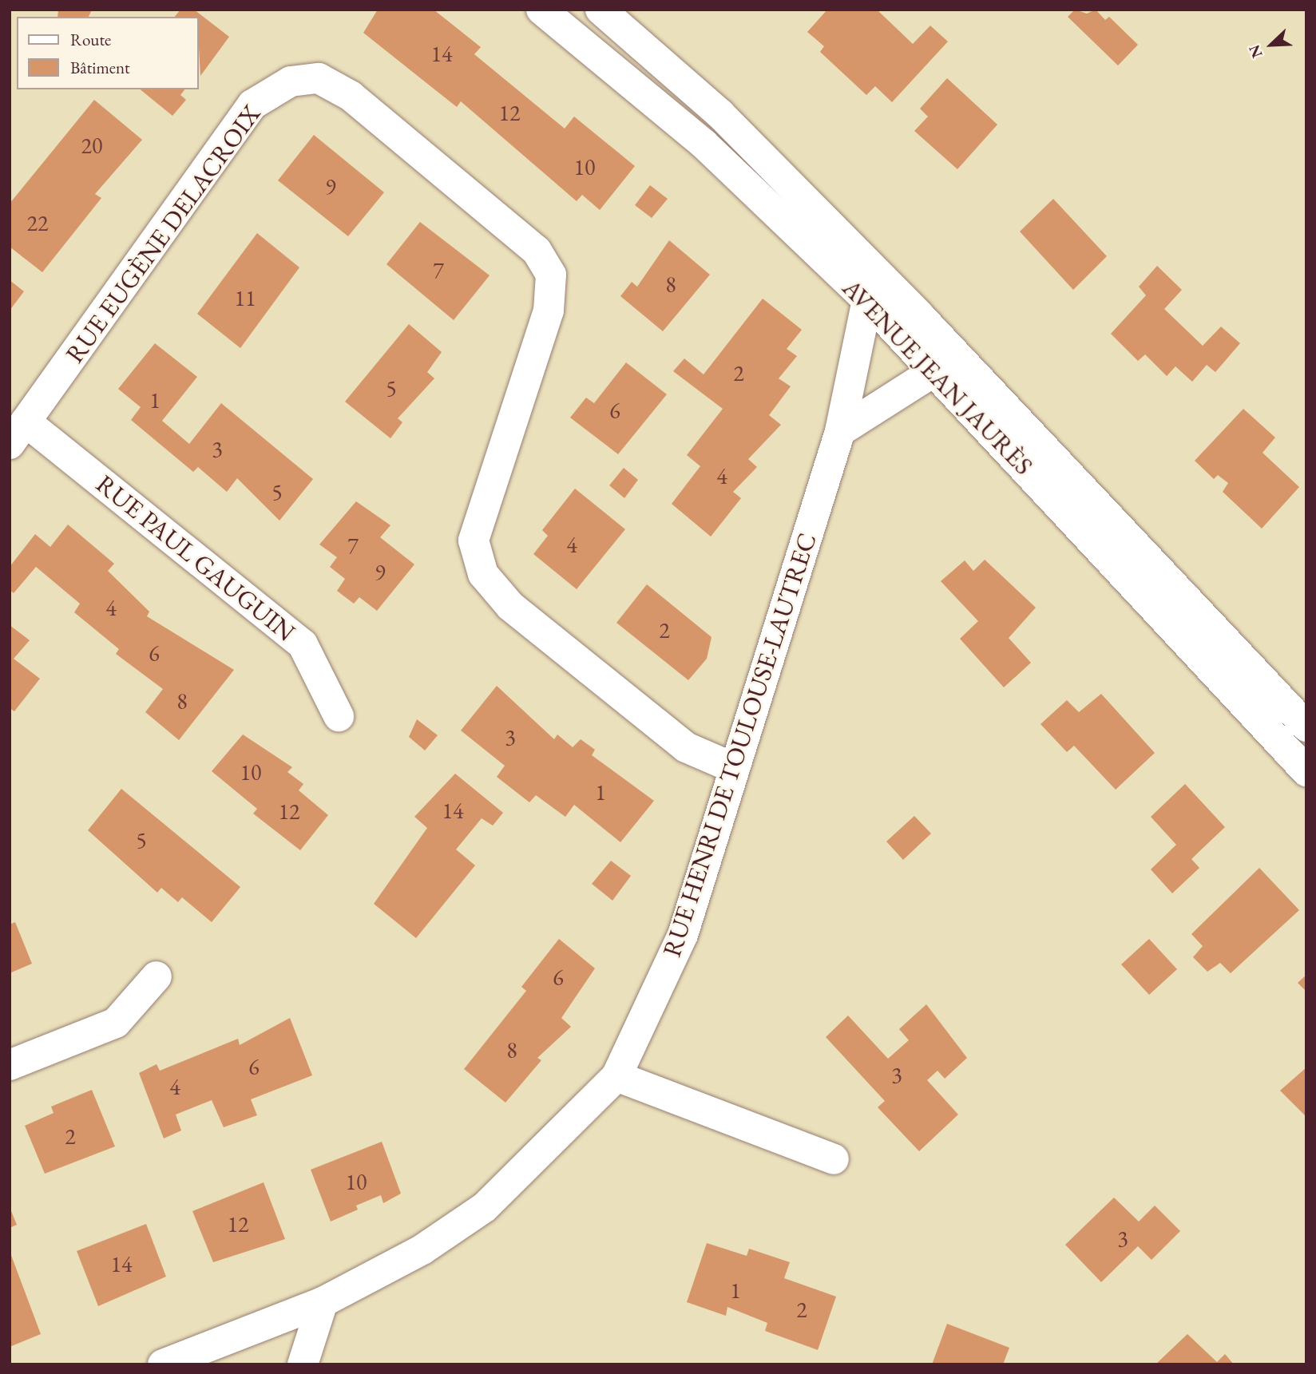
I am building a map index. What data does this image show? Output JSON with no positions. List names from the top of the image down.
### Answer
{
  "streets": {
    "street": [
      "RUE EUGÈNE DELACROIX",
      "AVENUE JEAN JAURÈS",
      "RUE PAUL GAUGUIN",
      "RUE HENRI DE TOULOUSE-LAUTREC"
    ]
  },
  "crossings": [
    ["RUE EUGÈNE DELACROIX", "RUE PAUL GAUGUIN"],
    ["RUE EUGÈNE DELACROIX", "RUE HENRI DE TOULOUSE-LAUTREC"],
    ["AVENUE JEAN JAURÈS", "RUE HENRI DE TOULOUSE-LAUTREC"]
  ],
  "house_numbers": [
    "14",
    "12",
    "20",
    "10",
    "9",
    "22",
    "7",
    "8",
    "11",
    "2",
    "5",
    "1",
    "6",
    "3",
    "4",
    "5",
    "4",
    "7",
    "9",
    "4",
    "2",
    "6",
    "8",
    "3",
    "10",
    "1",
    "14",
    "12",
    "5",
    "6",
    "8",
    "6",
    "3",
    "4",
    "2",
    "10",
    "12",
    "3",
    "14",
    "1",
    "2"
  ],
  "legend": ["Route", "Bâtiment"],
  "north": "bottom left"
}
